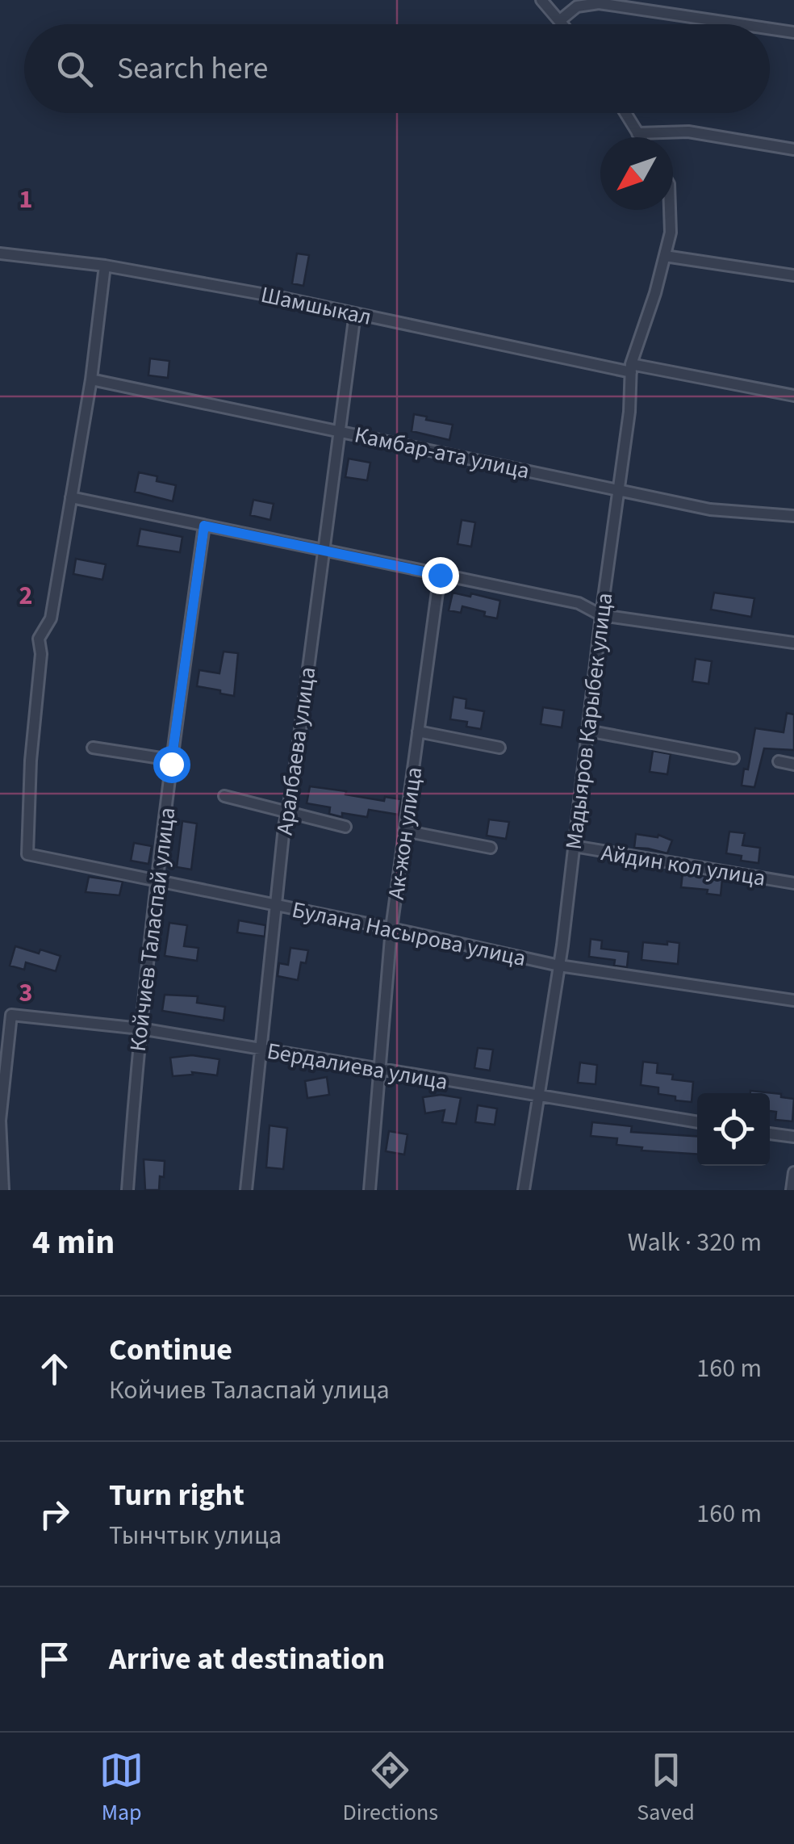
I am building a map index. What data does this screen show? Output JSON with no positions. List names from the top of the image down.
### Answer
{
  "streets": {
    "street": [
      "Шамшыкал",
      "Камбар-ата улица",
      "Мадыяров Карыбек улица",
      "Аралбаева улица",
      "Ак-жон улица",
      "Айдин кол улица",
      "Койчиев Таласпай улица",
      "Булана Насырова улица",
      "Бердалиева улица"
    ]
  },
  "crossings": [
    ["Шамшыкал", "Мадыяров Карыбек улица"],
    ["Шамшыкал", "Аралбаева улица"],
    ["Камбар-ата улица", "Мадыяров Карыбек улица"],
    ["Камбар-ата улица", "Аралбаева улица"],
    ["Мадыяров Карыбек улица", "Айдин кол улица"],
    ["Мадыяров Карыбек улица", "Булана Насырова улица"],
    ["Мадыяров Карыбек улица", "Бердалиева улица"],
    ["Аралбаева улица", "Булана Насырова улица"],
    ["Аралбаева улица", "Бердалиева улица"],
    ["Ак-жон улица", "Булана Насырова улица"],
    ["Ак-жон улица", "Бердалиева улица"],
    ["Койчиев Таласпай улица", "Булана Насырова улица"],
    ["Койчиев Таласпай улица", "Бердалиева улица"]
  ],
  "north": "bottom left",
  "page": {
    "search": "Search here",
    "heading": ["4 min", "Walk · 320 m"],
    "list": [
      ["Continue", "Койчиев Таласпай улица", "160 m"],
      ["Turn right", "Тынчтык улица", "160 m"],
      "Arrive at destination"
    ],
    "nav": ["Map", "Directions", "Saved"]
  },
  "grid": {
    "rows": ["1", "2", "3"]
  }
}
